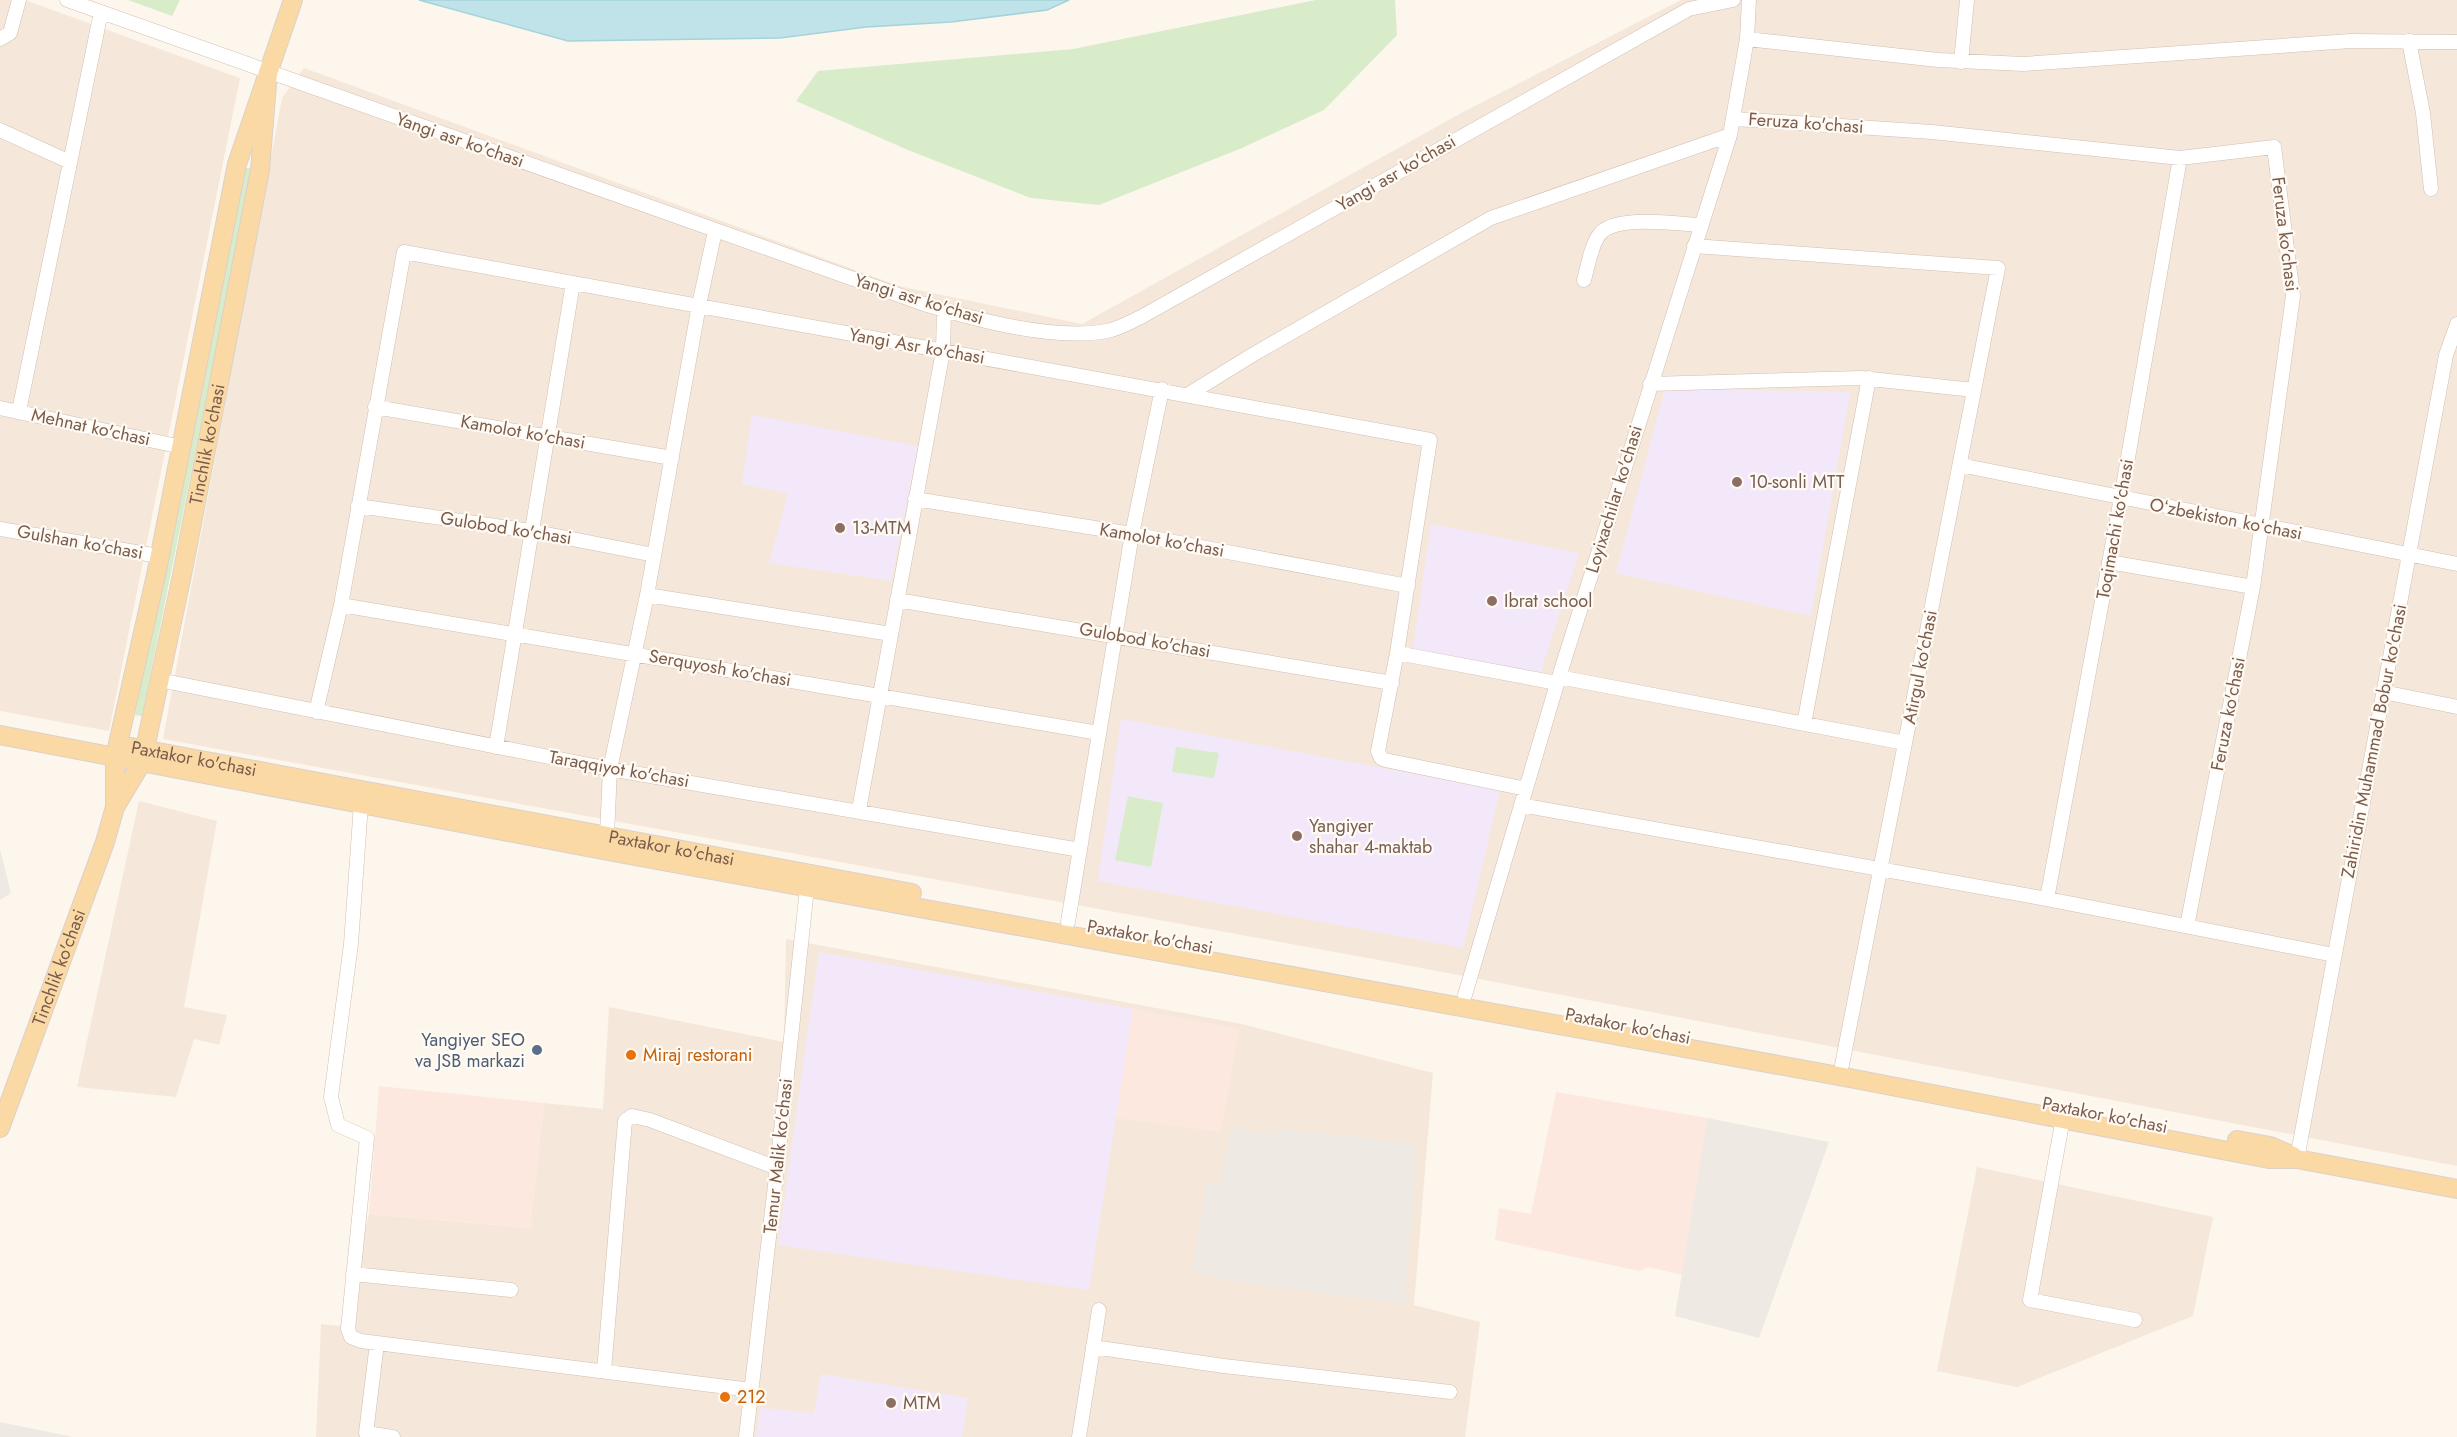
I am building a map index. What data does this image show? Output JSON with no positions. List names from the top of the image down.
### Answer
{
  "streets": {
    "main road": ["Tinchlik ko'chasi", "Paxtakor ko'chasi"],
    "street": [
      "Feruza ko'chasi",
      "Yangi asr ko'chasi",
      "Yangi Asr ko'chasi",
      "Mehnat ko'chasi",
      "Kamolot ko'chasi",
      "Loyixachilar ko'chasi",
      "Oʻzbekiston koʻchasi",
      "Gulobod ko'chasi",
      "Toqimachi ko'chasi",
      "Gulshan ko'chasi",
      "Atirgul ko'chasi",
      "Serquyosh ko'chasi",
      "Zahiridin Muhammad Bobur ko'chasi",
      "Taraqqiyot ko'chasi",
      "Temur Malik ko'chasi"
    ]
  },
  "crossings": [
    ["Feruza ko'chasi", "Loyixachilar ko'chasi"],
    ["Feruza ko'chasi", "Oʻzbekiston koʻchasi"],
    ["Feruza ko'chasi", "Toqimachi ko'chasi"],
    ["Yangi asr ko'chasi", "Tinchlik ko'chasi"],
    ["Yangi Asr ko'chasi", "Kamolot ko'chasi"],
    ["Mehnat ko'chasi", "Tinchlik ko'chasi"],
    ["Tinchlik ko'chasi", "Gulshan ko'chasi"],
    ["Tinchlik ko'chasi", "Paxtakor ko'chasi"],
    ["Tinchlik ko'chasi", "Taraqqiyot ko'chasi"],
    ["Loyixachilar ko'chasi", "Atirgul ko'chasi"],
    ["Loyixachilar ko'chasi", "Paxtakor ko'chasi"],
    ["Oʻzbekiston koʻchasi", "Toqimachi ko'chasi"],
    ["Oʻzbekiston koʻchasi", "Atirgul ko'chasi"],
    ["Oʻzbekiston koʻchasi", "Zahiridin Muhammad Bobur ko'chasi"],
    ["Atirgul ko'chasi", "Paxtakor ko'chasi"],
    ["Zahiridin Muhammad Bobur ko'chasi", "Paxtakor ko'chasi"],
    ["Paxtakor ko'chasi", "Temur Malik ko'chasi"]
  ],
  "places": [
    "10-sonli MTT",
    "13-MTM",
    "Ibrat school",
    "Yangiyer shahar 4-maktab",
    "Yangiyer SEO va JSB markazi",
    "Miraj restorani",
    "212",
    "MTM"
  ]
}
